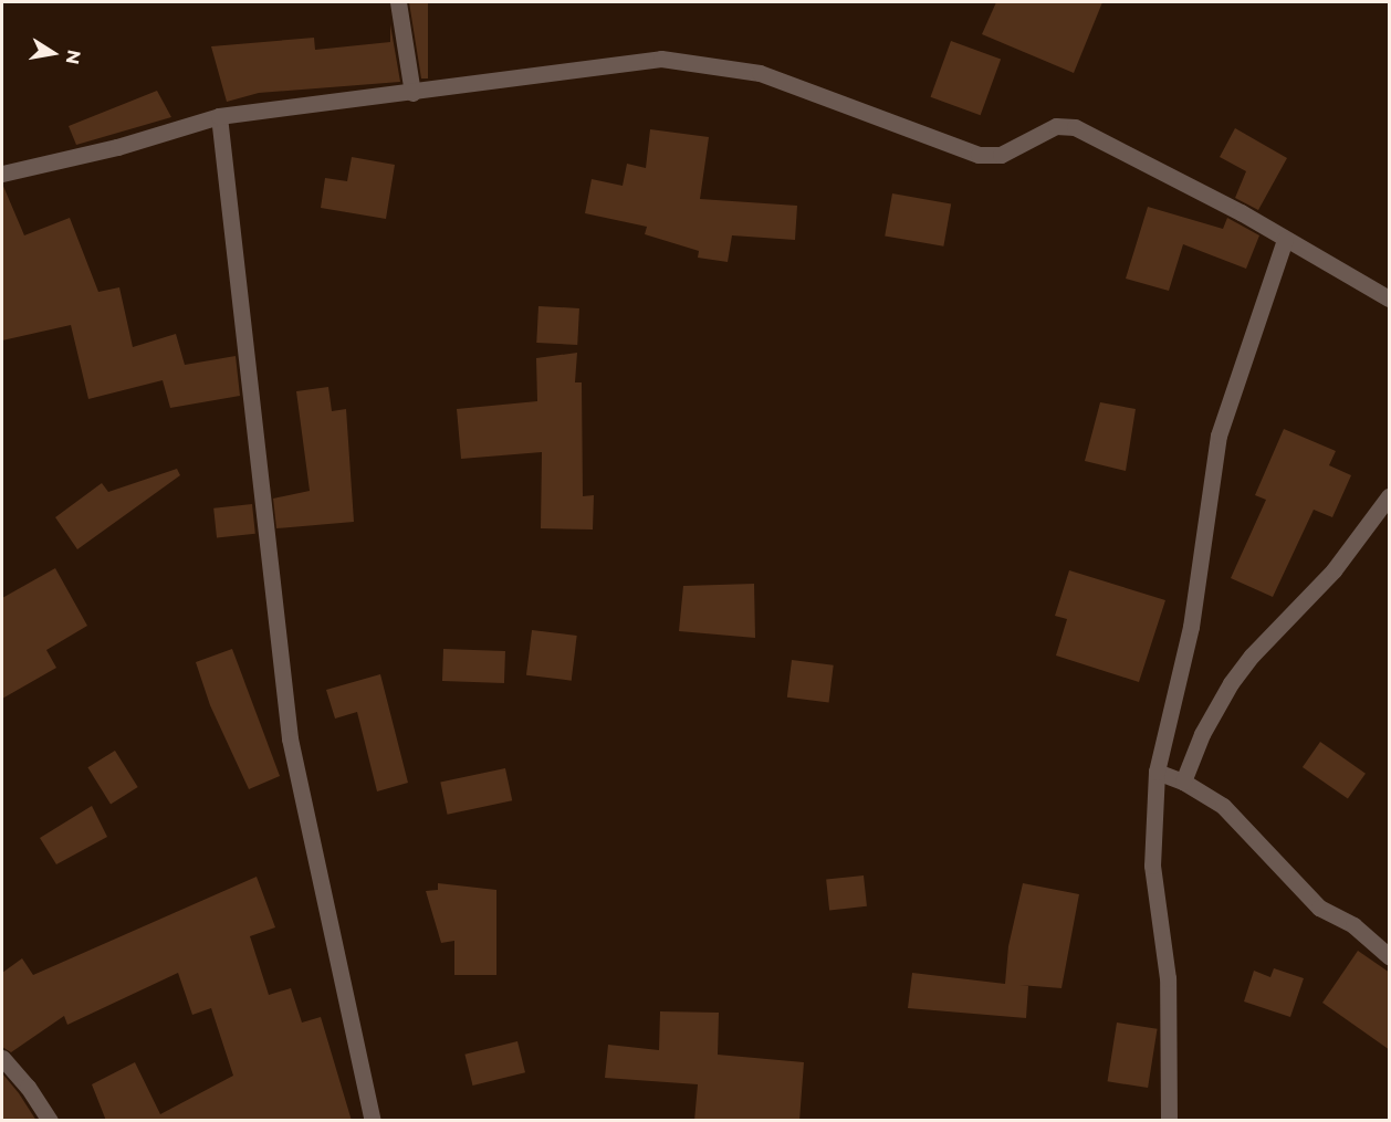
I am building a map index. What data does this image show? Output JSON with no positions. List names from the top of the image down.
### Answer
{
  "north": "right"
}
